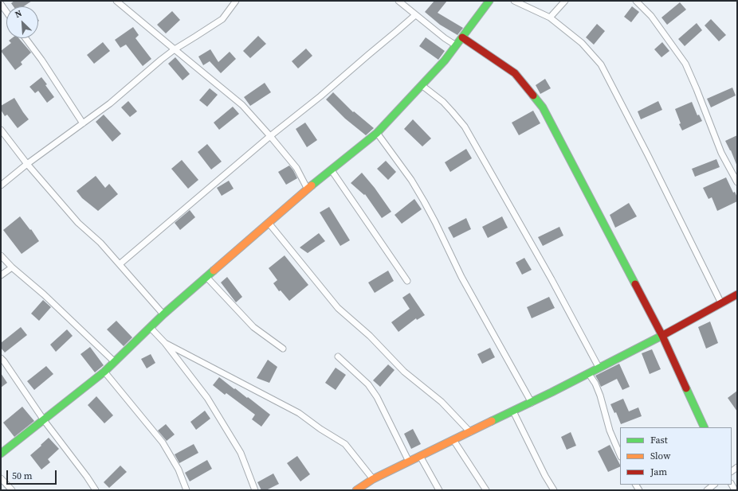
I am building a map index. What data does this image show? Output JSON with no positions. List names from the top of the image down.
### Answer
{
  "legend": ["Fast", "Slow", "Jam"],
  "scale_bar": "50 m",
  "north": "top left"
}
